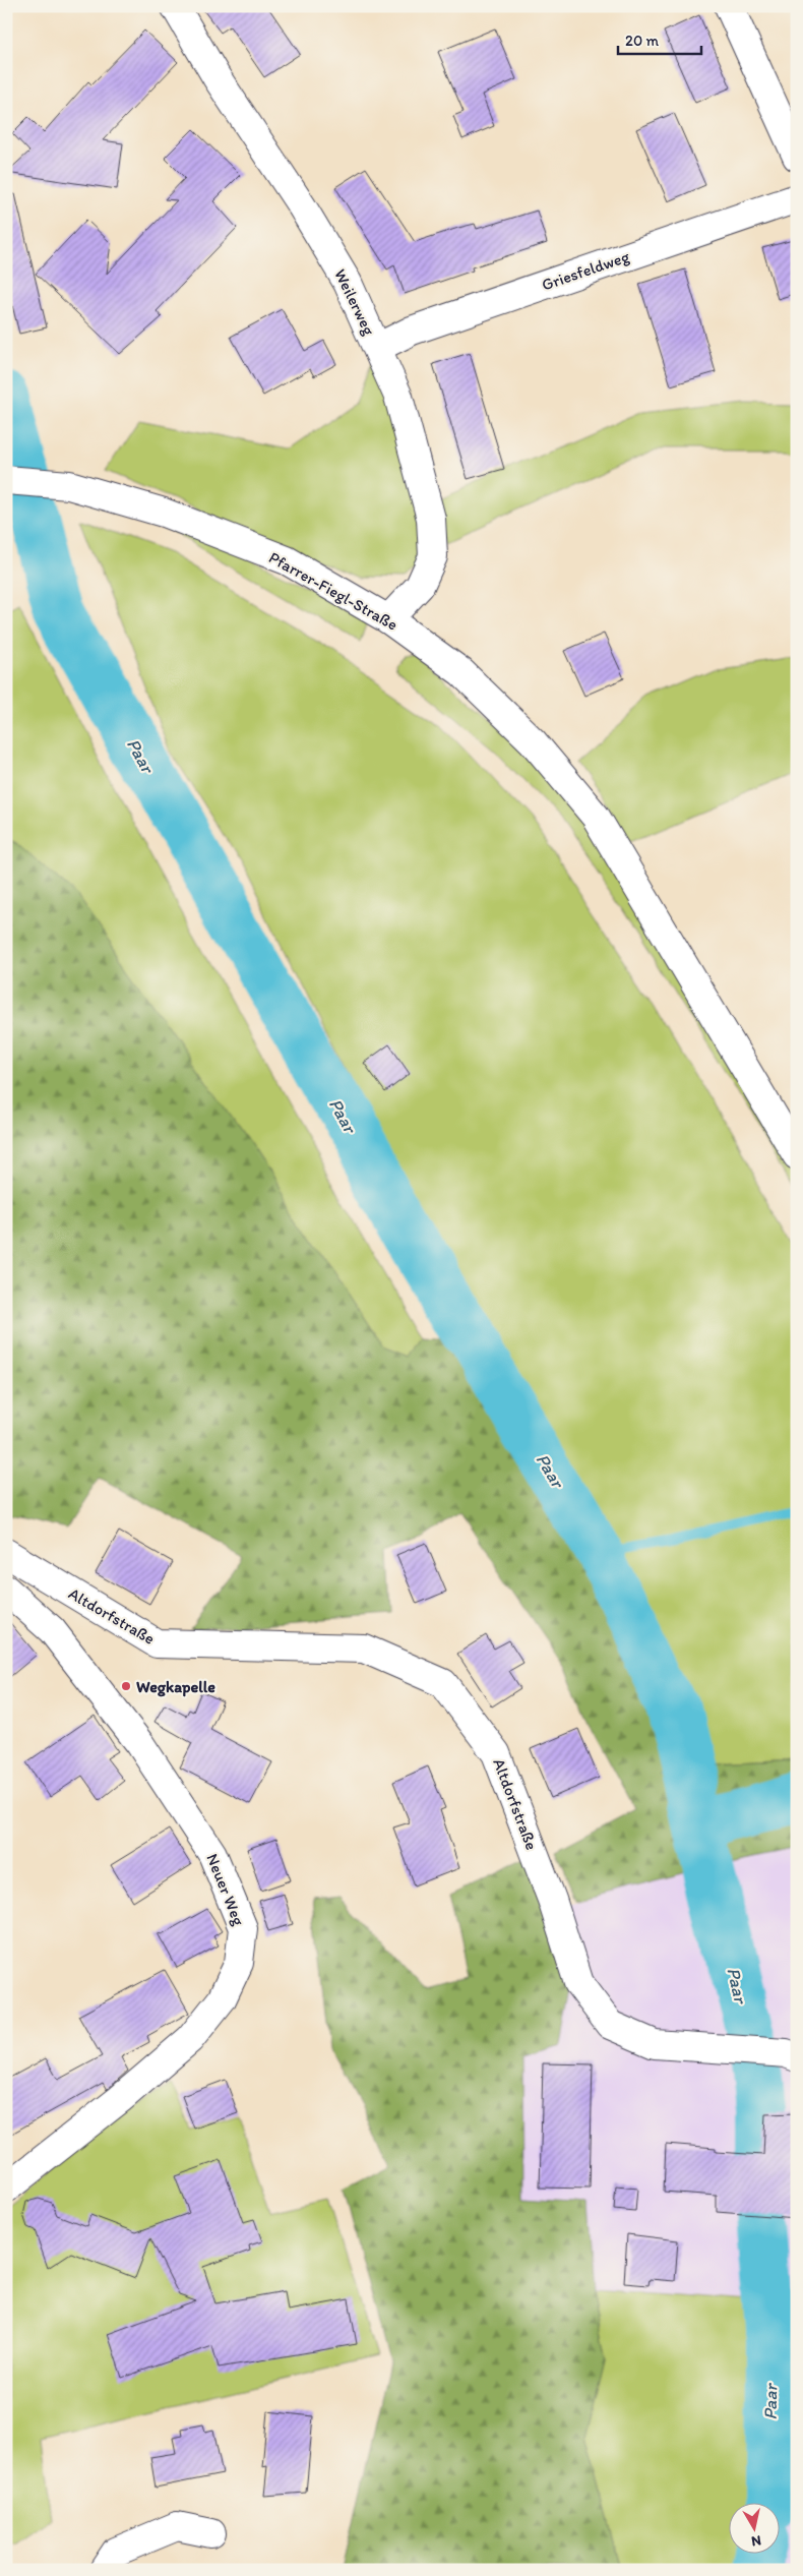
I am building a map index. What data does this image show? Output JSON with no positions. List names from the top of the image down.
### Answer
{
  "streets": {
    "street": [
      "Griesfeldweg",
      "Weilerweg",
      "Pfarrer-Fiegl-Straße",
      "Altdorfstraße",
      "Neuer Weg"
    ]
  },
  "crossings": [
    ["Griesfeldweg", "Weilerweg"],
    ["Weilerweg", "Pfarrer-Fiegl-Straße"]
  ],
  "water": ["Paar"],
  "places": ["Wegkapelle"],
  "scale_bar": "20 m",
  "north": "bottom"
}
